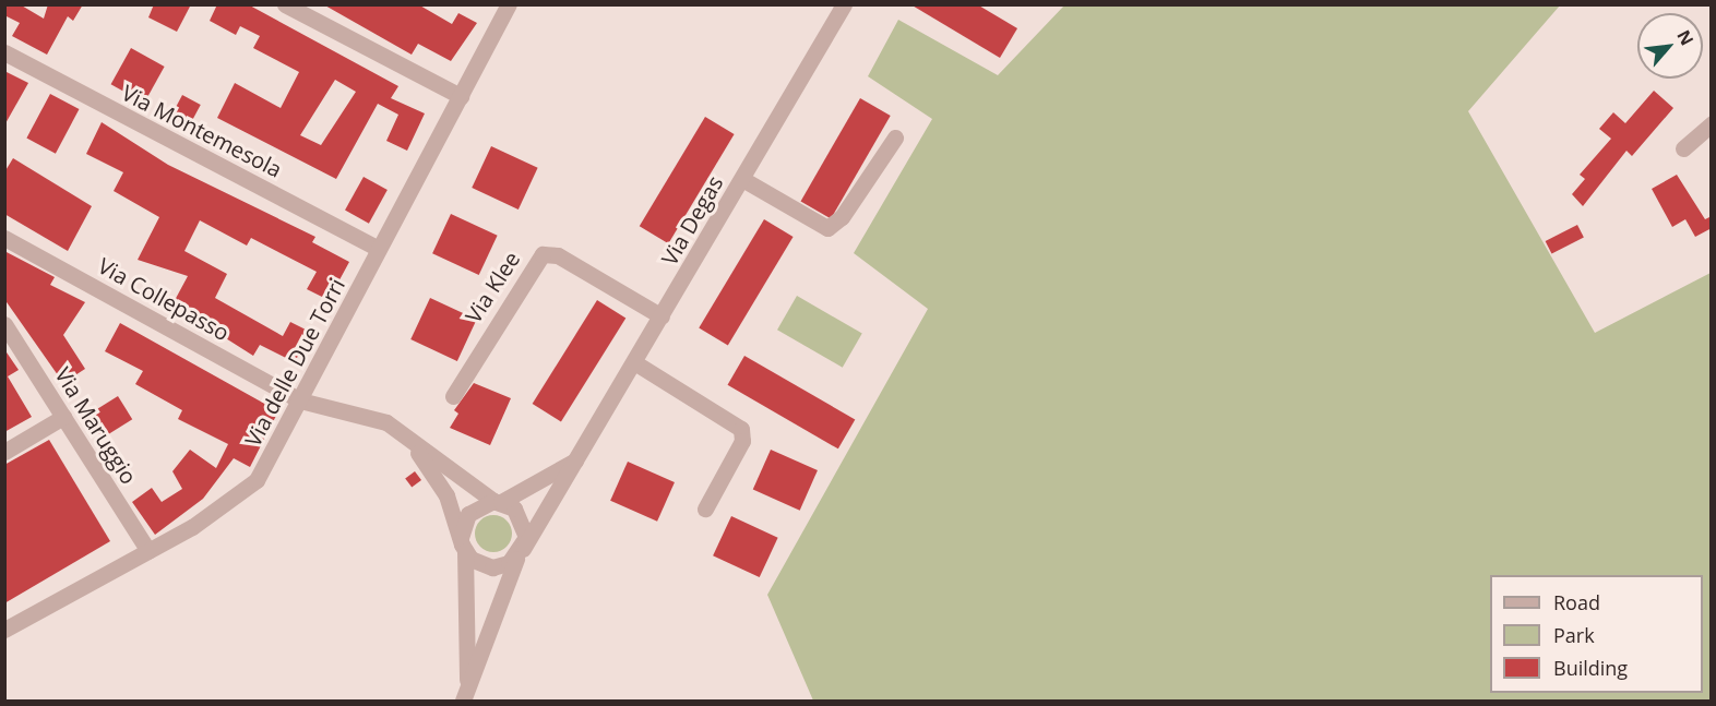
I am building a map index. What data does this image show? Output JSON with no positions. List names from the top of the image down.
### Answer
{
  "streets": {
    "street": [
      "Via Montemesola",
      "Via Degas",
      "Via Klee",
      "Via Collepasso",
      "Via delle Due Torri",
      "Via Maruggio"
    ]
  },
  "crossings": [
    ["Via Montemesola", "Via delle Due Torri"],
    ["Via Degas", "Via Klee"],
    ["Via Collepasso", "Via delle Due Torri"],
    ["Via delle Due Torri", "Via Maruggio"]
  ],
  "legend": ["Road", "Park", "Building"],
  "north": "top right"
}
